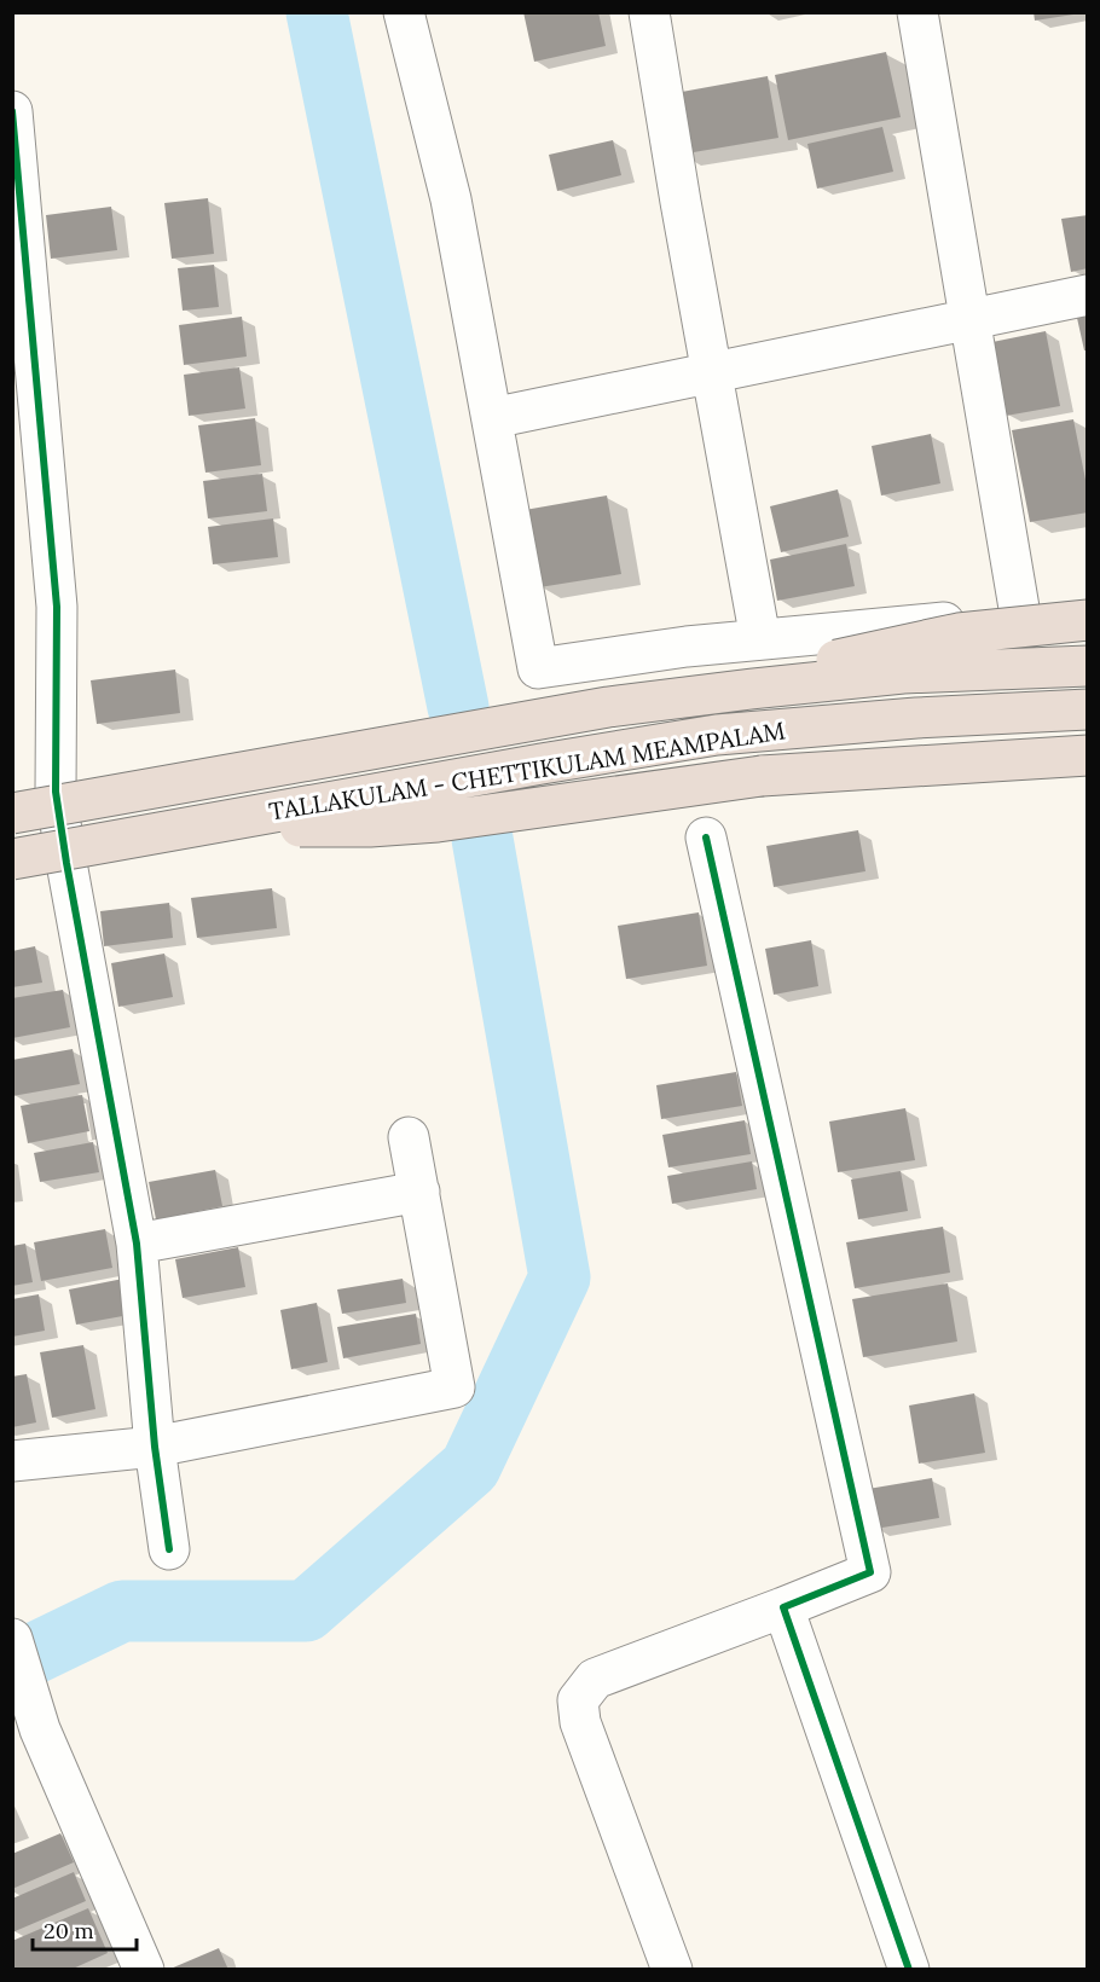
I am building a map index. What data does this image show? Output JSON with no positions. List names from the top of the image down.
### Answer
{
  "streets": {
    "highway": ["TALLAKULAM - CHETTIKULAM MEAMPALAM"]
  },
  "scale_bar": "20 m"
}
